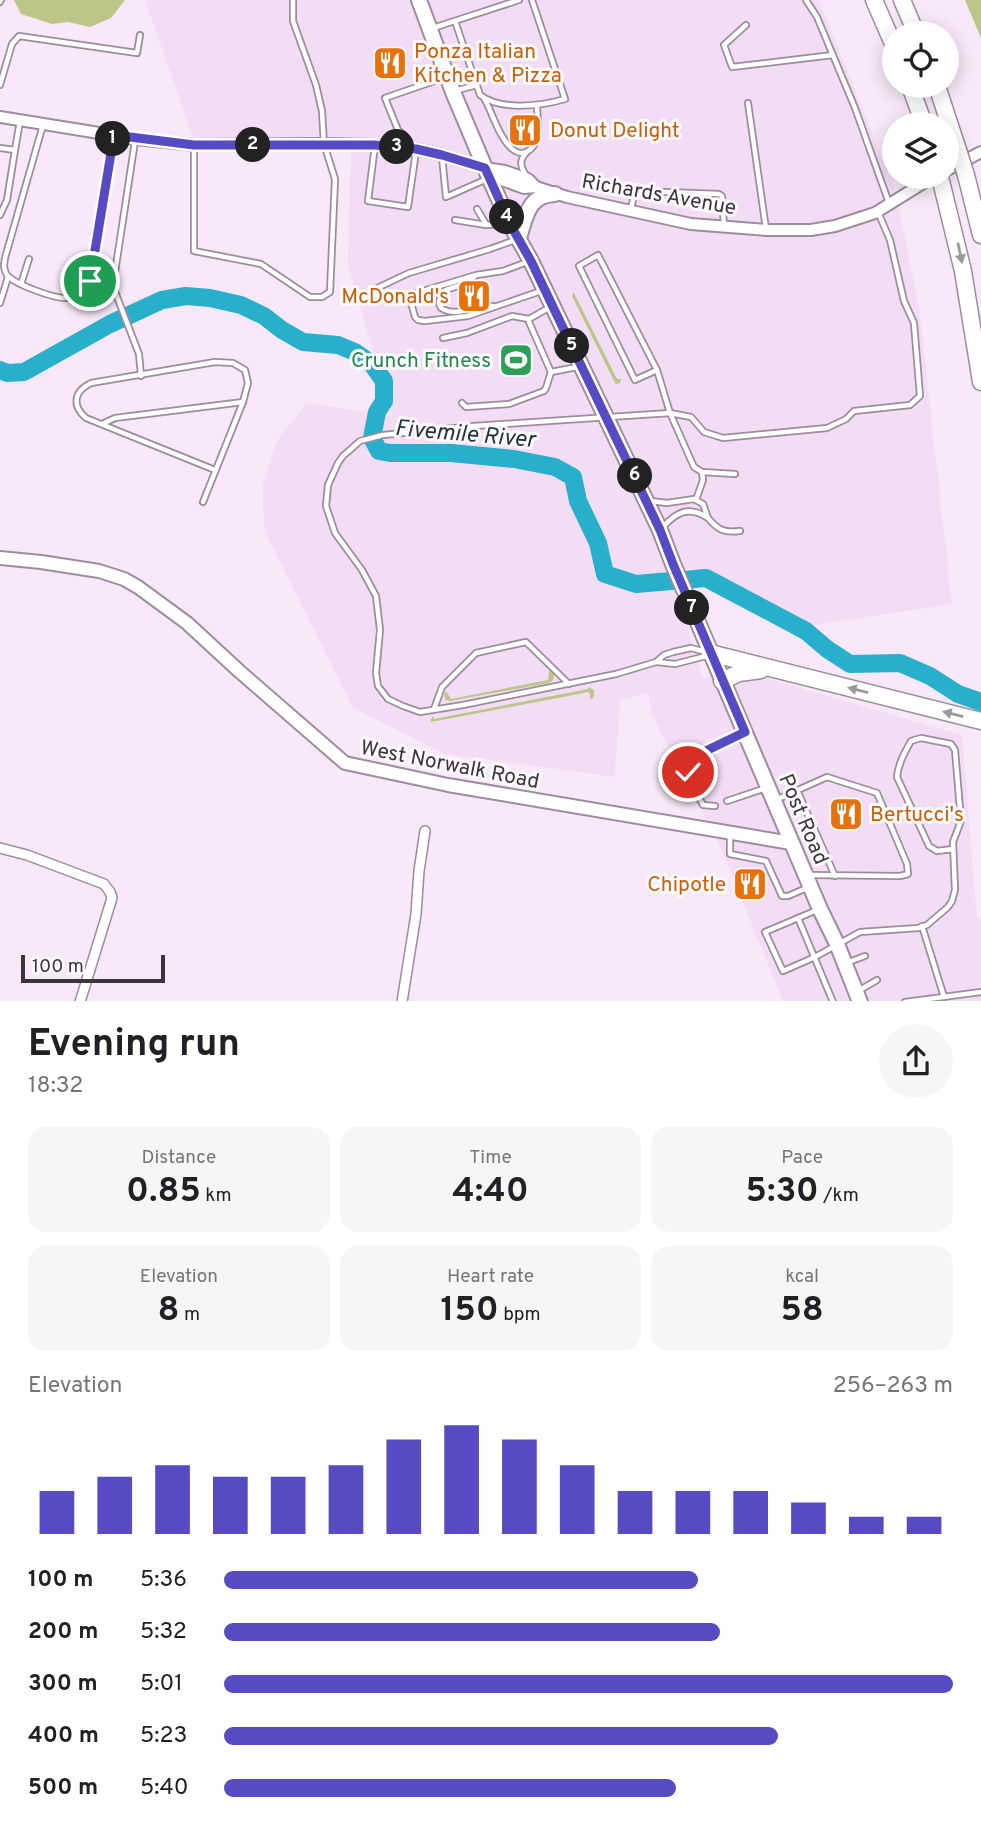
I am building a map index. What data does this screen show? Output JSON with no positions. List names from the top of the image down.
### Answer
{
  "streets": {
    "main road": ["West Norwalk Road", "Post Road"],
    "street": ["Richards Avenue"]
  },
  "crossings": [
    ["Richards Avenue", "Post Road"],
    ["West Norwalk Road", "Post Road"]
  ],
  "water": ["Fivemile River"],
  "places": {
    "restaurant": [
      "Ponza Italian Kitchen & Pizza",
      "Donut Delight",
      "McDonald's",
      "Bertucci's",
      "Chipotle"
    ],
    "sports": ["Crunch Fitness"]
  },
  "scale_bar": "100 m",
  "page": {
    "pins": [
      "1",
      "2",
      "3",
      "4",
      "5",
      "6",
      "7"
    ],
    "scale": "100 m",
    "heading": ["Evening run", "18:32"],
    "stats": [
      ["Distance", "0.85 km"],
      ["Time", "4:40"],
      ["Pace", "5:30 /km"],
      ["Elevation", "8 m"],
      ["Heart rate", "150 bpm"],
      ["kcal", "58"]
    ],
    "chart": ["Elevation", "256–263 m"],
    "list": [
      {
        "name": "100 m",
        "note": "5:36"
      },
      {
        "name": "200 m",
        "note": "5:32"
      },
      {
        "name": "300 m",
        "note": "5:01"
      },
      {
        "name": "400 m",
        "note": "5:23"
      },
      {
        "name": "500 m",
        "note": "5:40"
      }
    ]
  }
}
